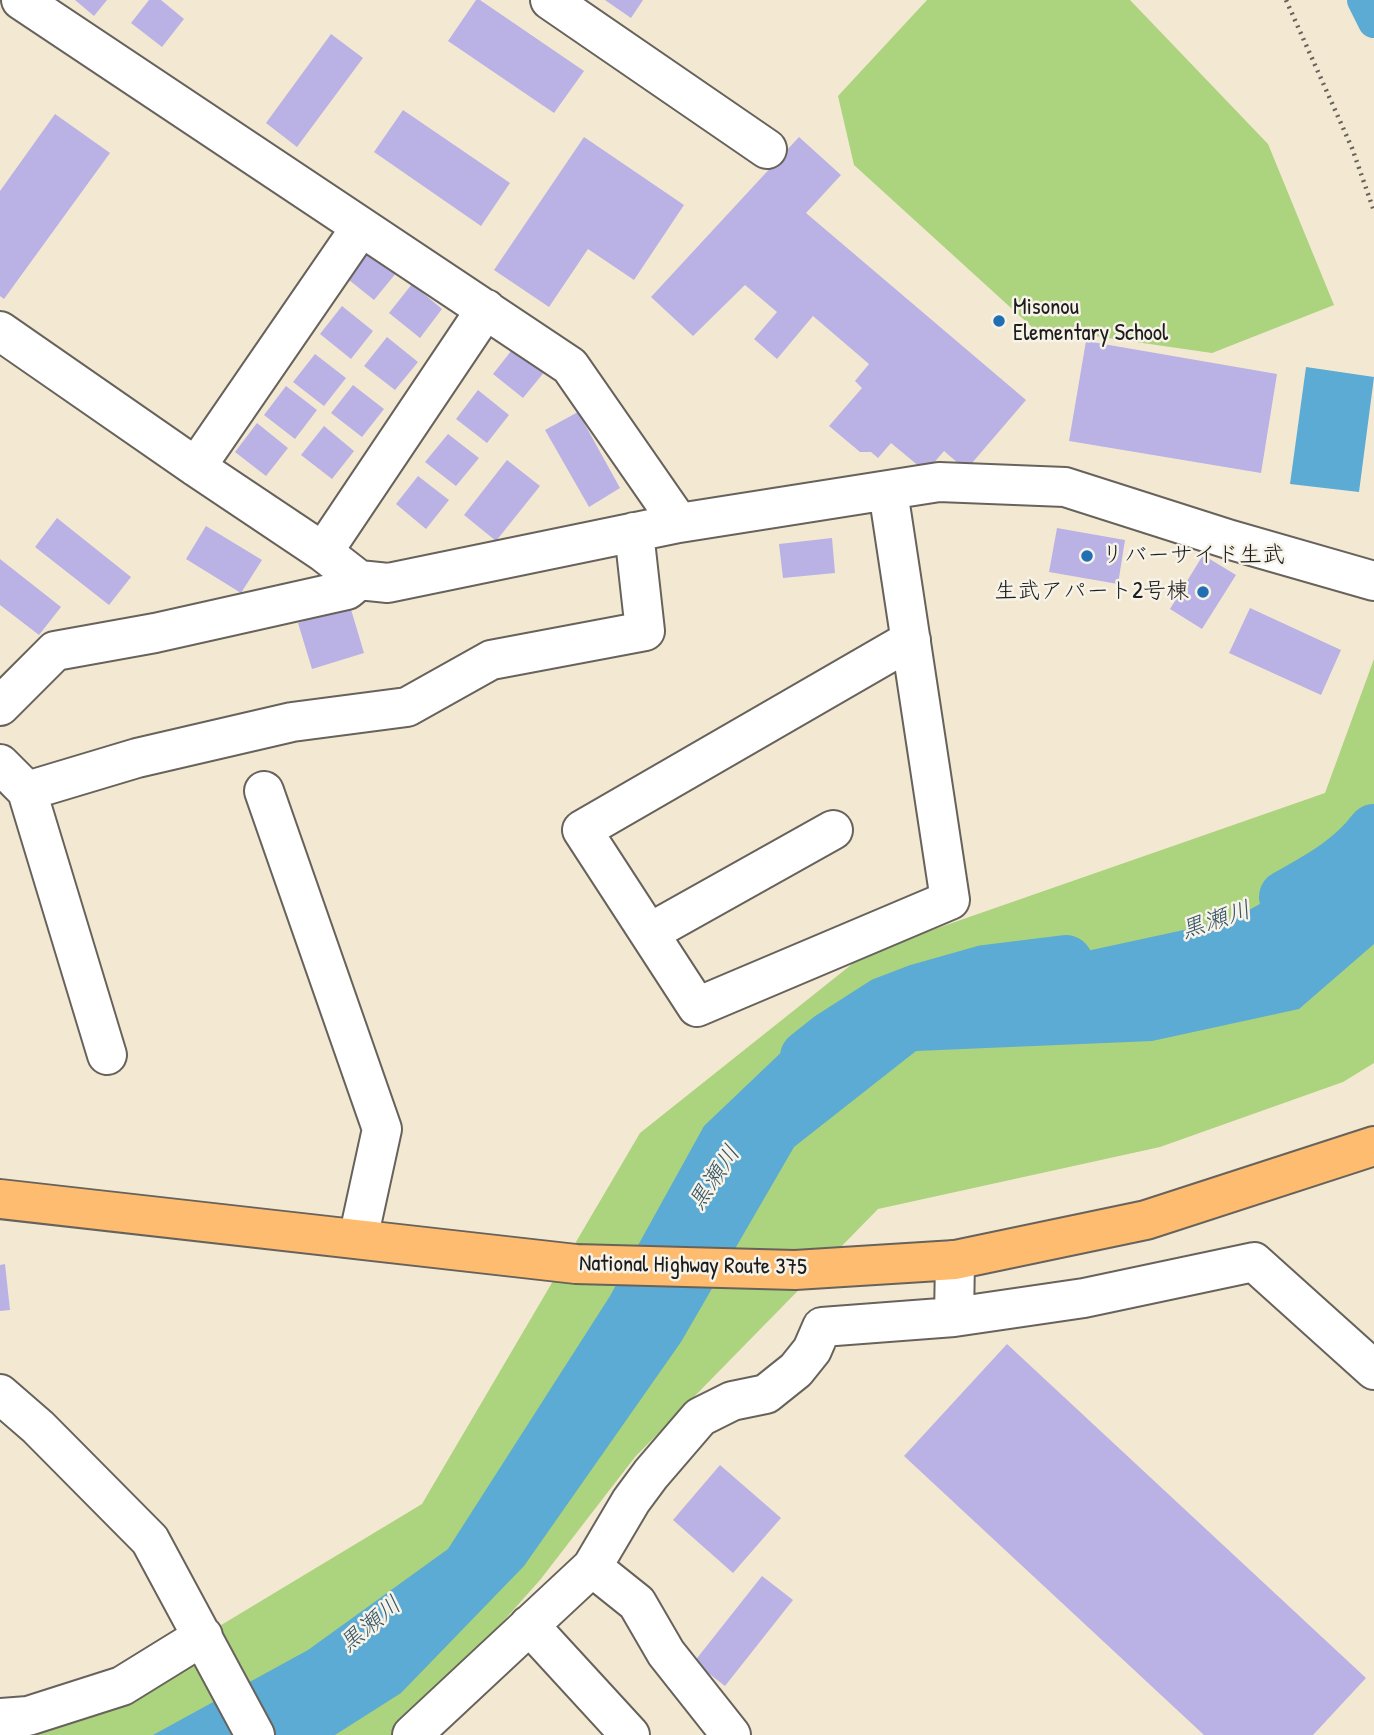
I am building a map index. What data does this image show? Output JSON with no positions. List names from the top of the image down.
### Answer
{
  "streets": {
    "highway": ["National Highway Route 375"]
  },
  "water": ["黒瀬川"],
  "places": ["Misonou Elementary School", "リバーサイド生武", "生武アパート2号棟"]
}
